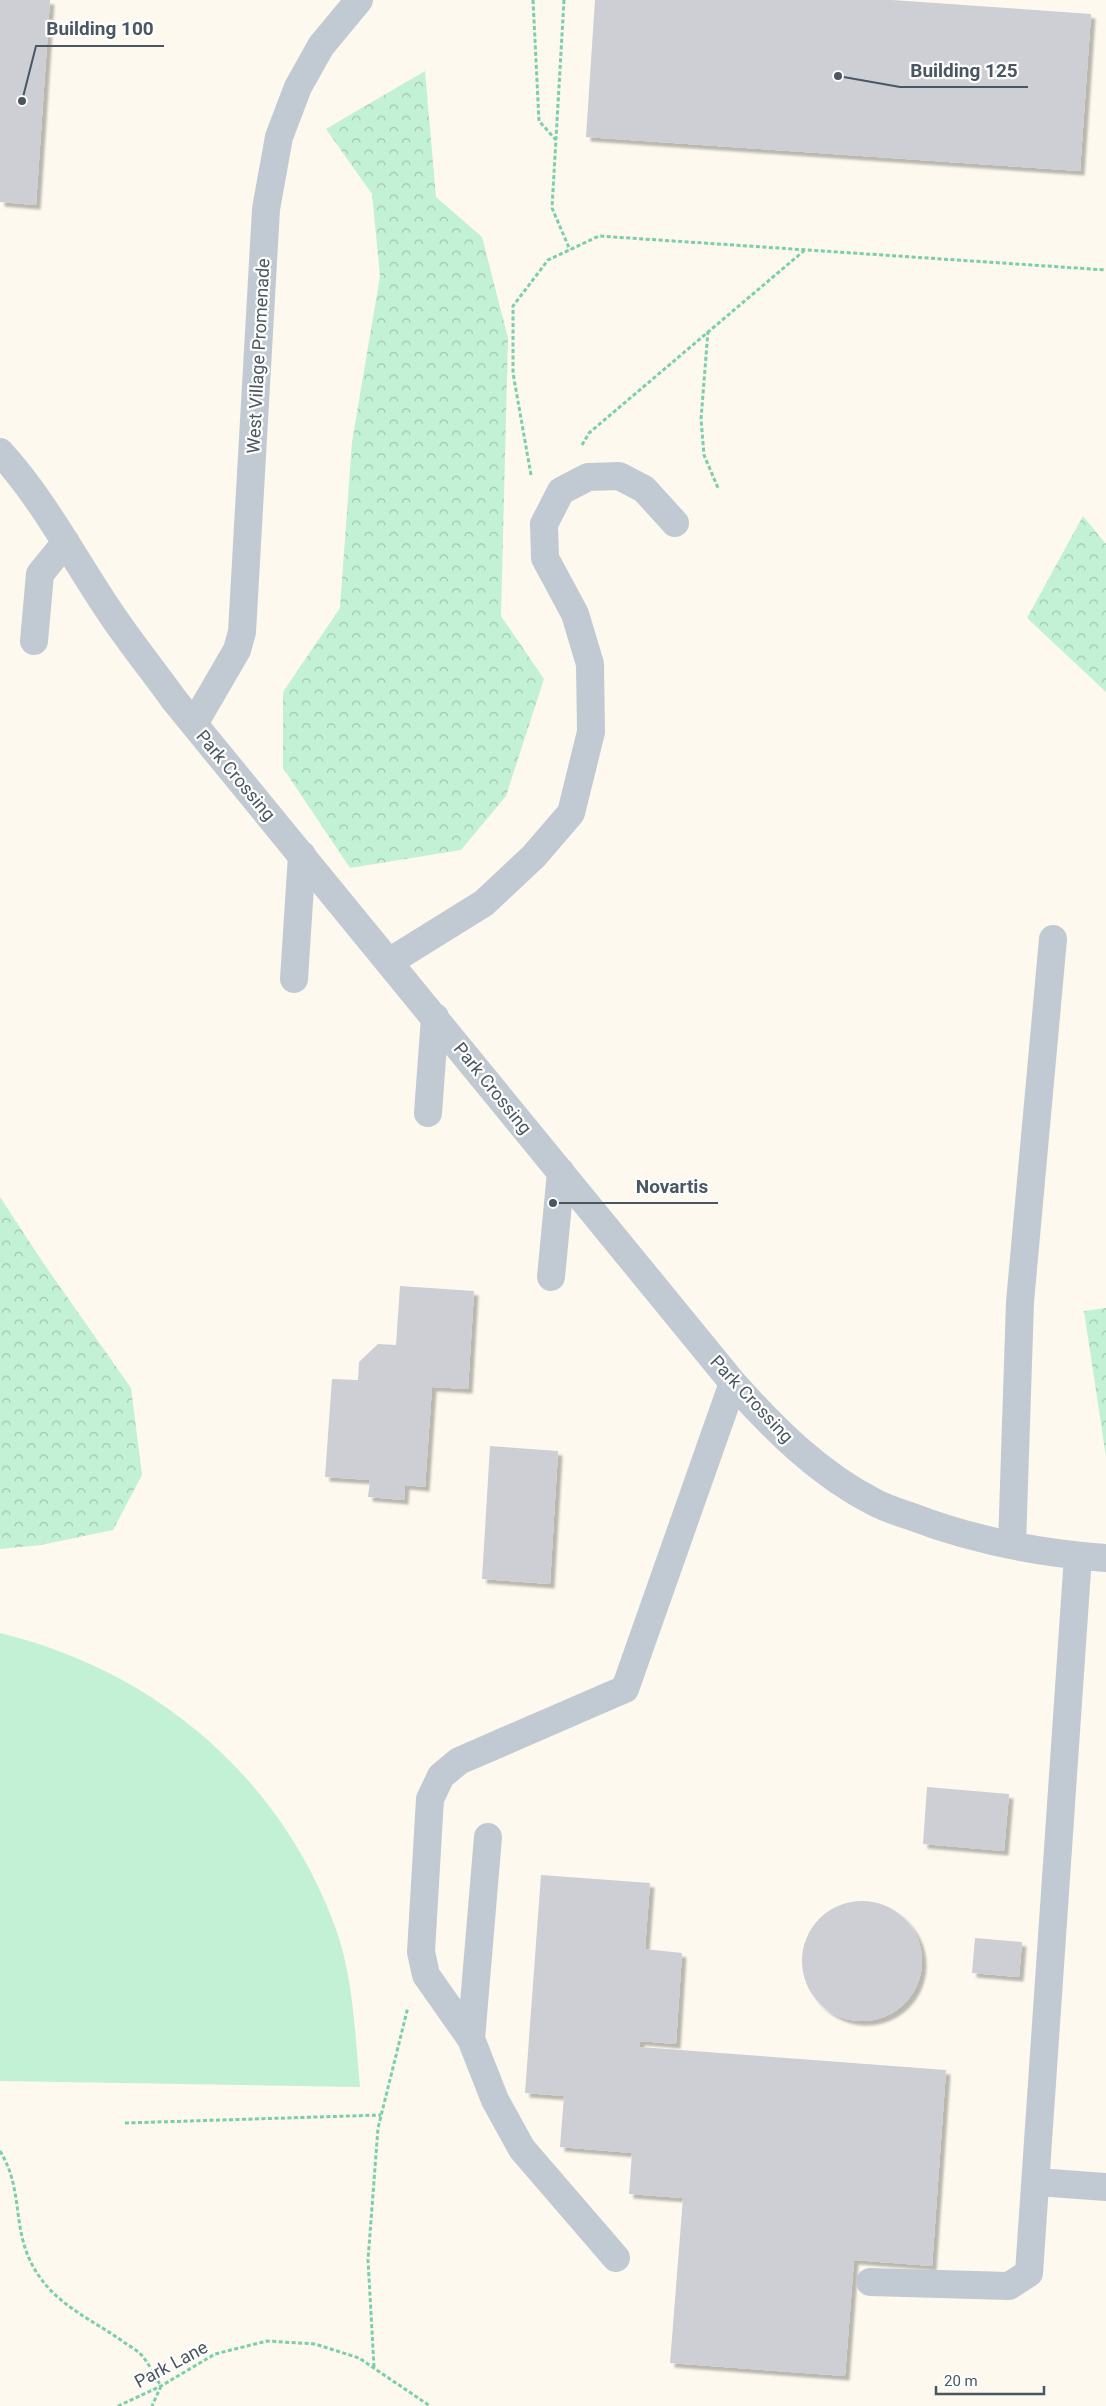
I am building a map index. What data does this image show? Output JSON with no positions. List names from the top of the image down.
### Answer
{
  "streets": {
    "lane": ["West Village Promenade", "Park Crossing"],
    "path": ["Park Lane"]
  },
  "crossings": [
    ["West Village Promenade", "Park Crossing"]
  ],
  "places": ["Building 125", "Building 100", "Novartis"],
  "scale_bar": "20 m"
}
